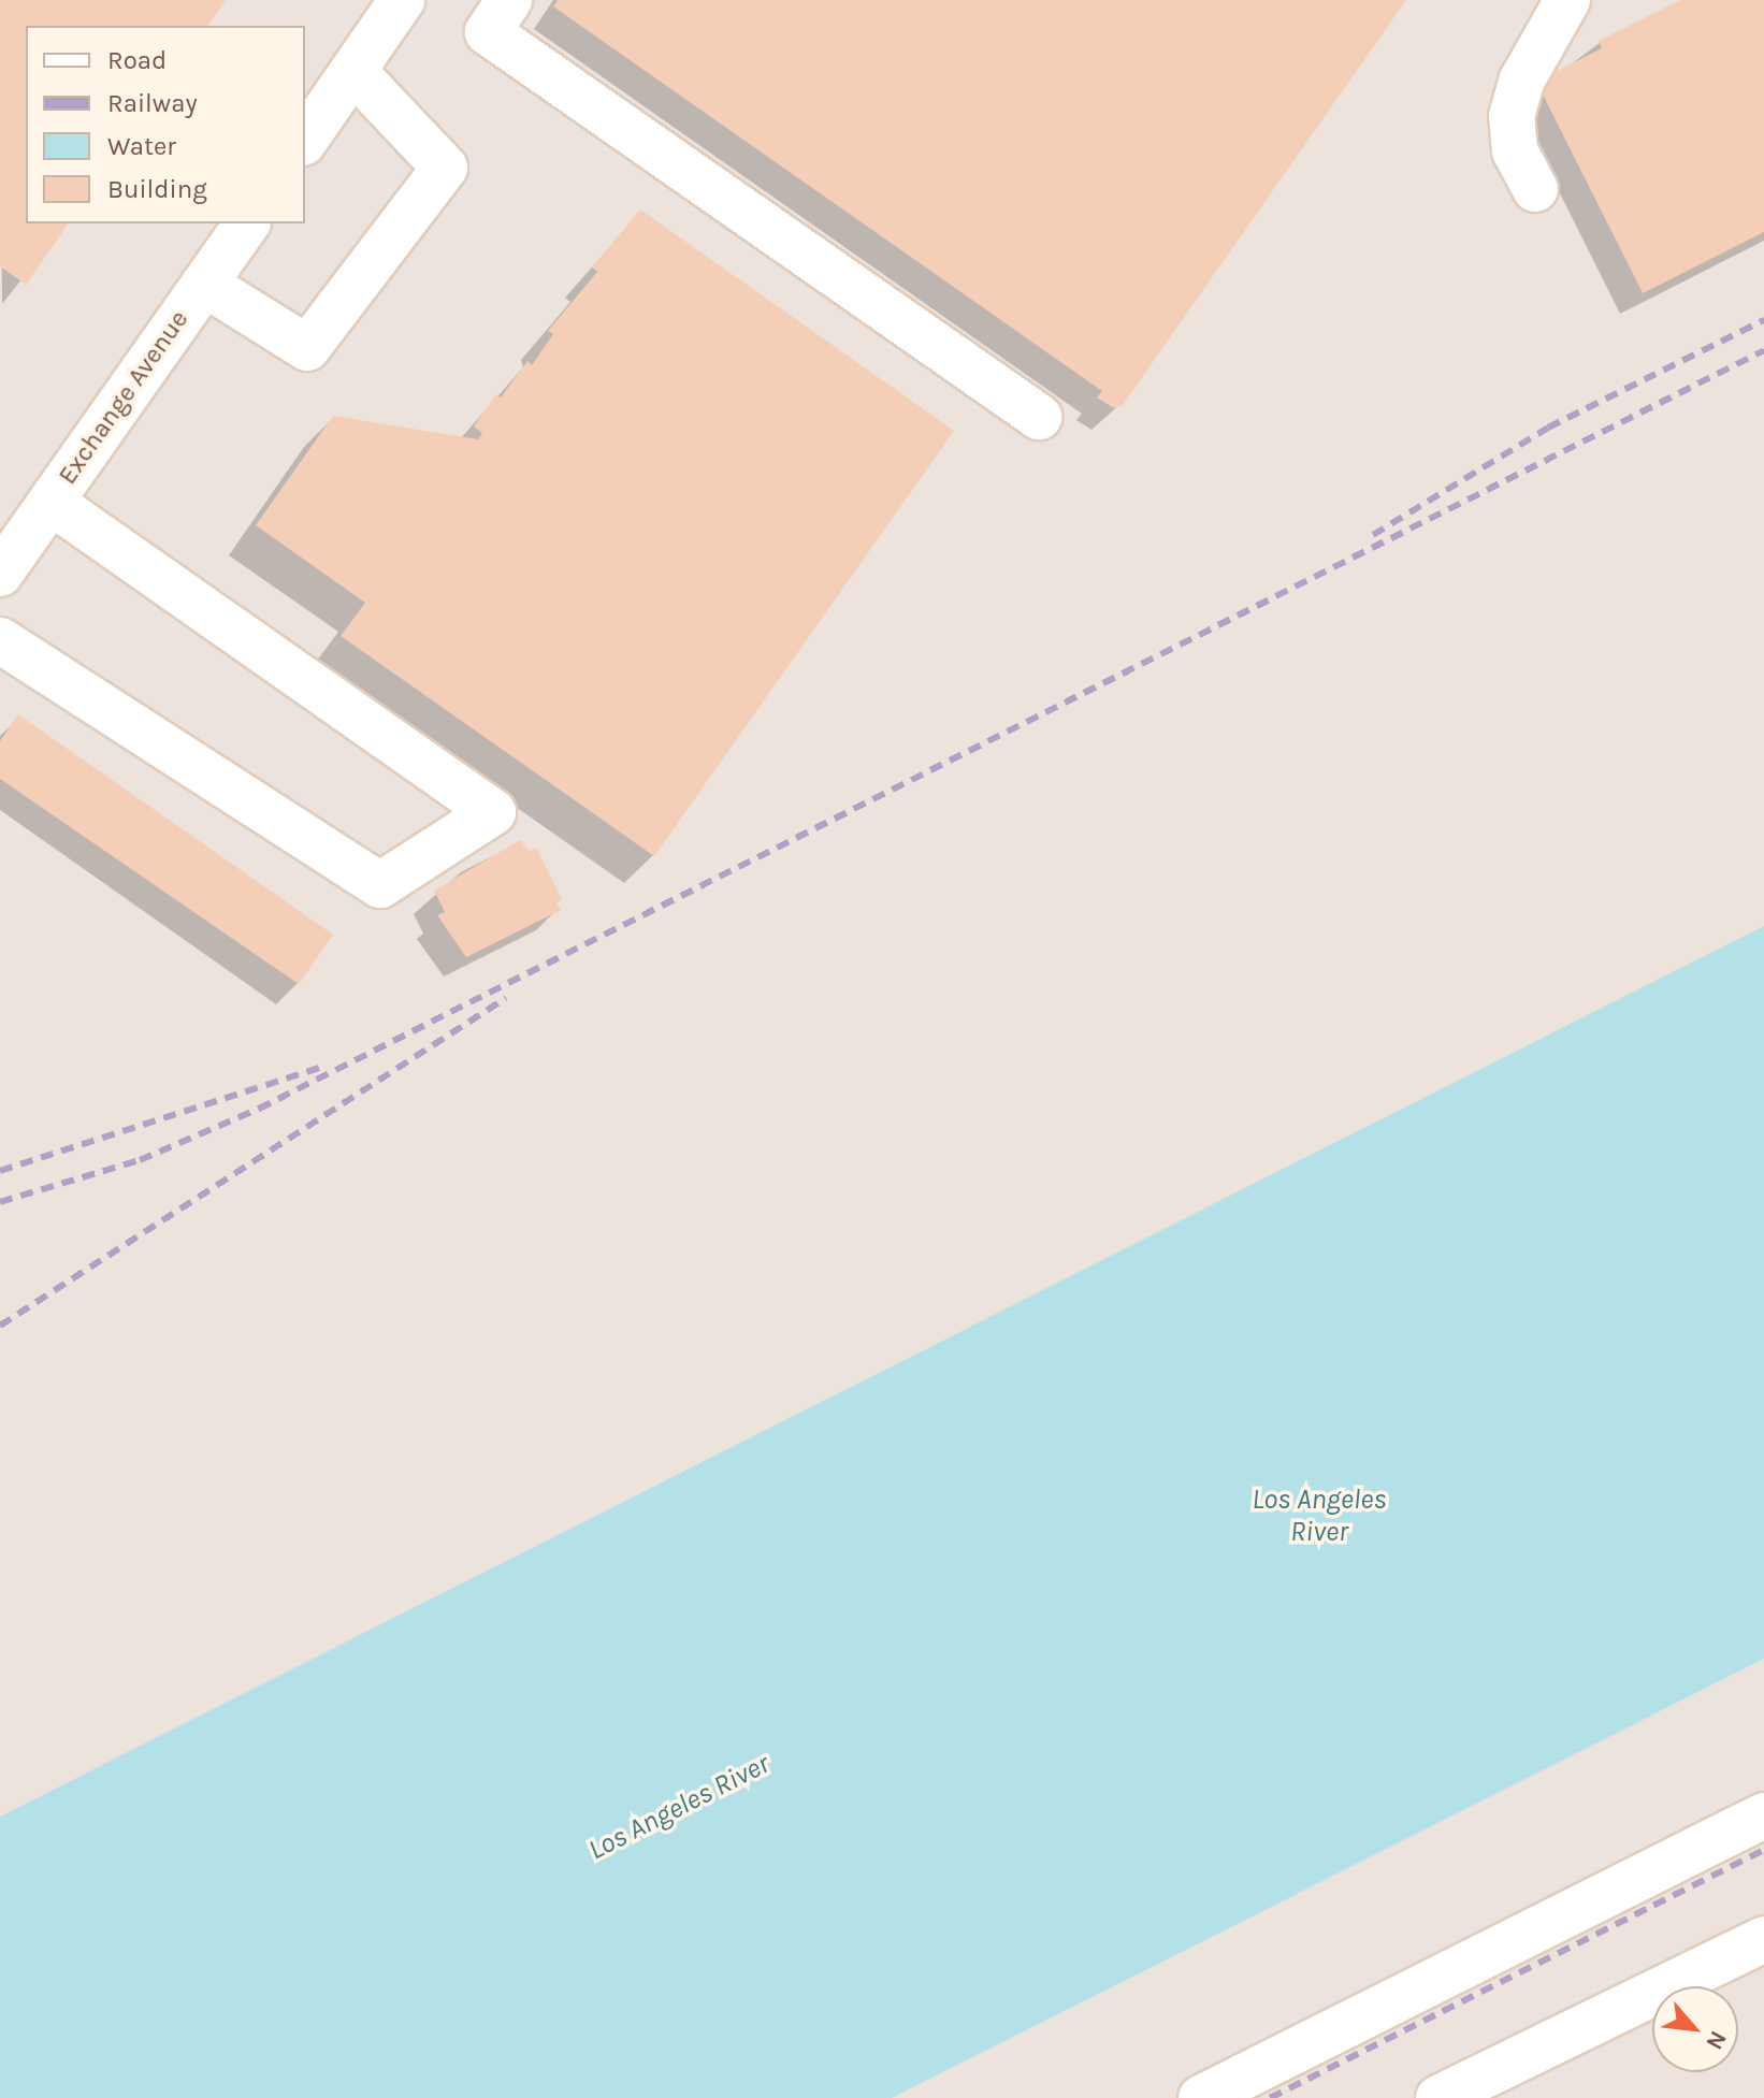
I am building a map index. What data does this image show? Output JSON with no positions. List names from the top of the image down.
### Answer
{
  "streets": {
    "street": ["Exchange Avenue"]
  },
  "water": ["Los Angeles River"],
  "legend": [
    "Road",
    "Railway",
    "Water",
    "Building"
  ],
  "north": "bottom right"
}
